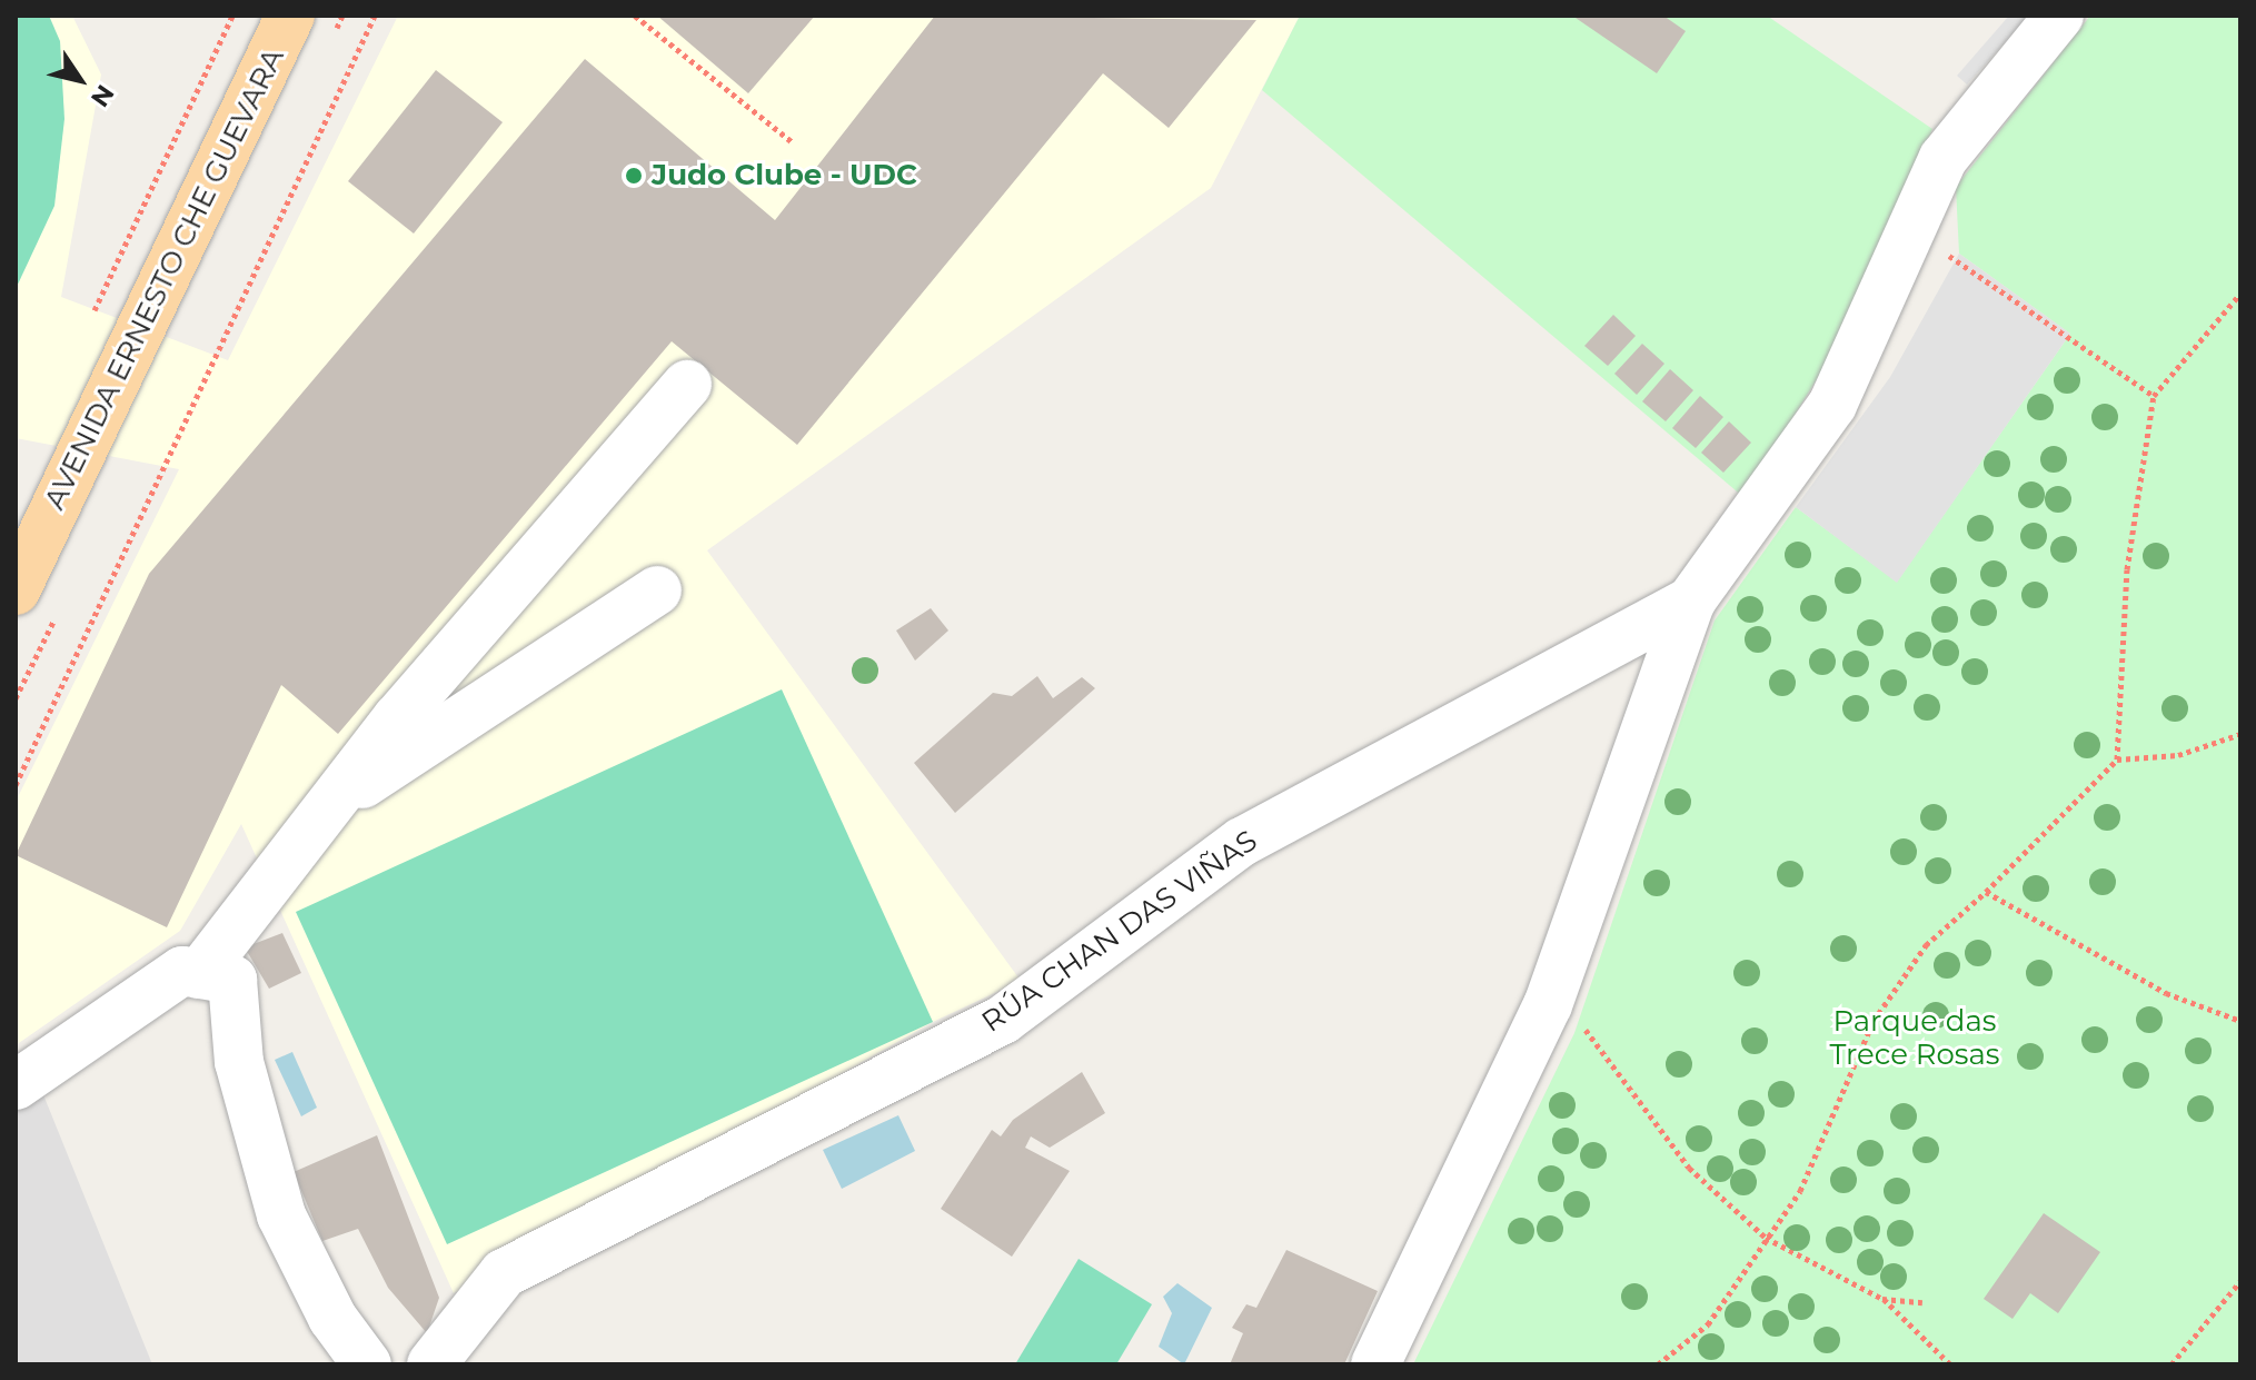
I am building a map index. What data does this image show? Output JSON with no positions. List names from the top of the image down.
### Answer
{
  "streets": {
    "main road": ["AVENIDA ERNESTO CHE GUEVARA"],
    "street": ["RÚA CHAN DAS VIÑAS"]
  },
  "parks": ["Parque das Trece Rosas"],
  "places": ["Judo Clube - UDC"],
  "north": "bottom right"
}
